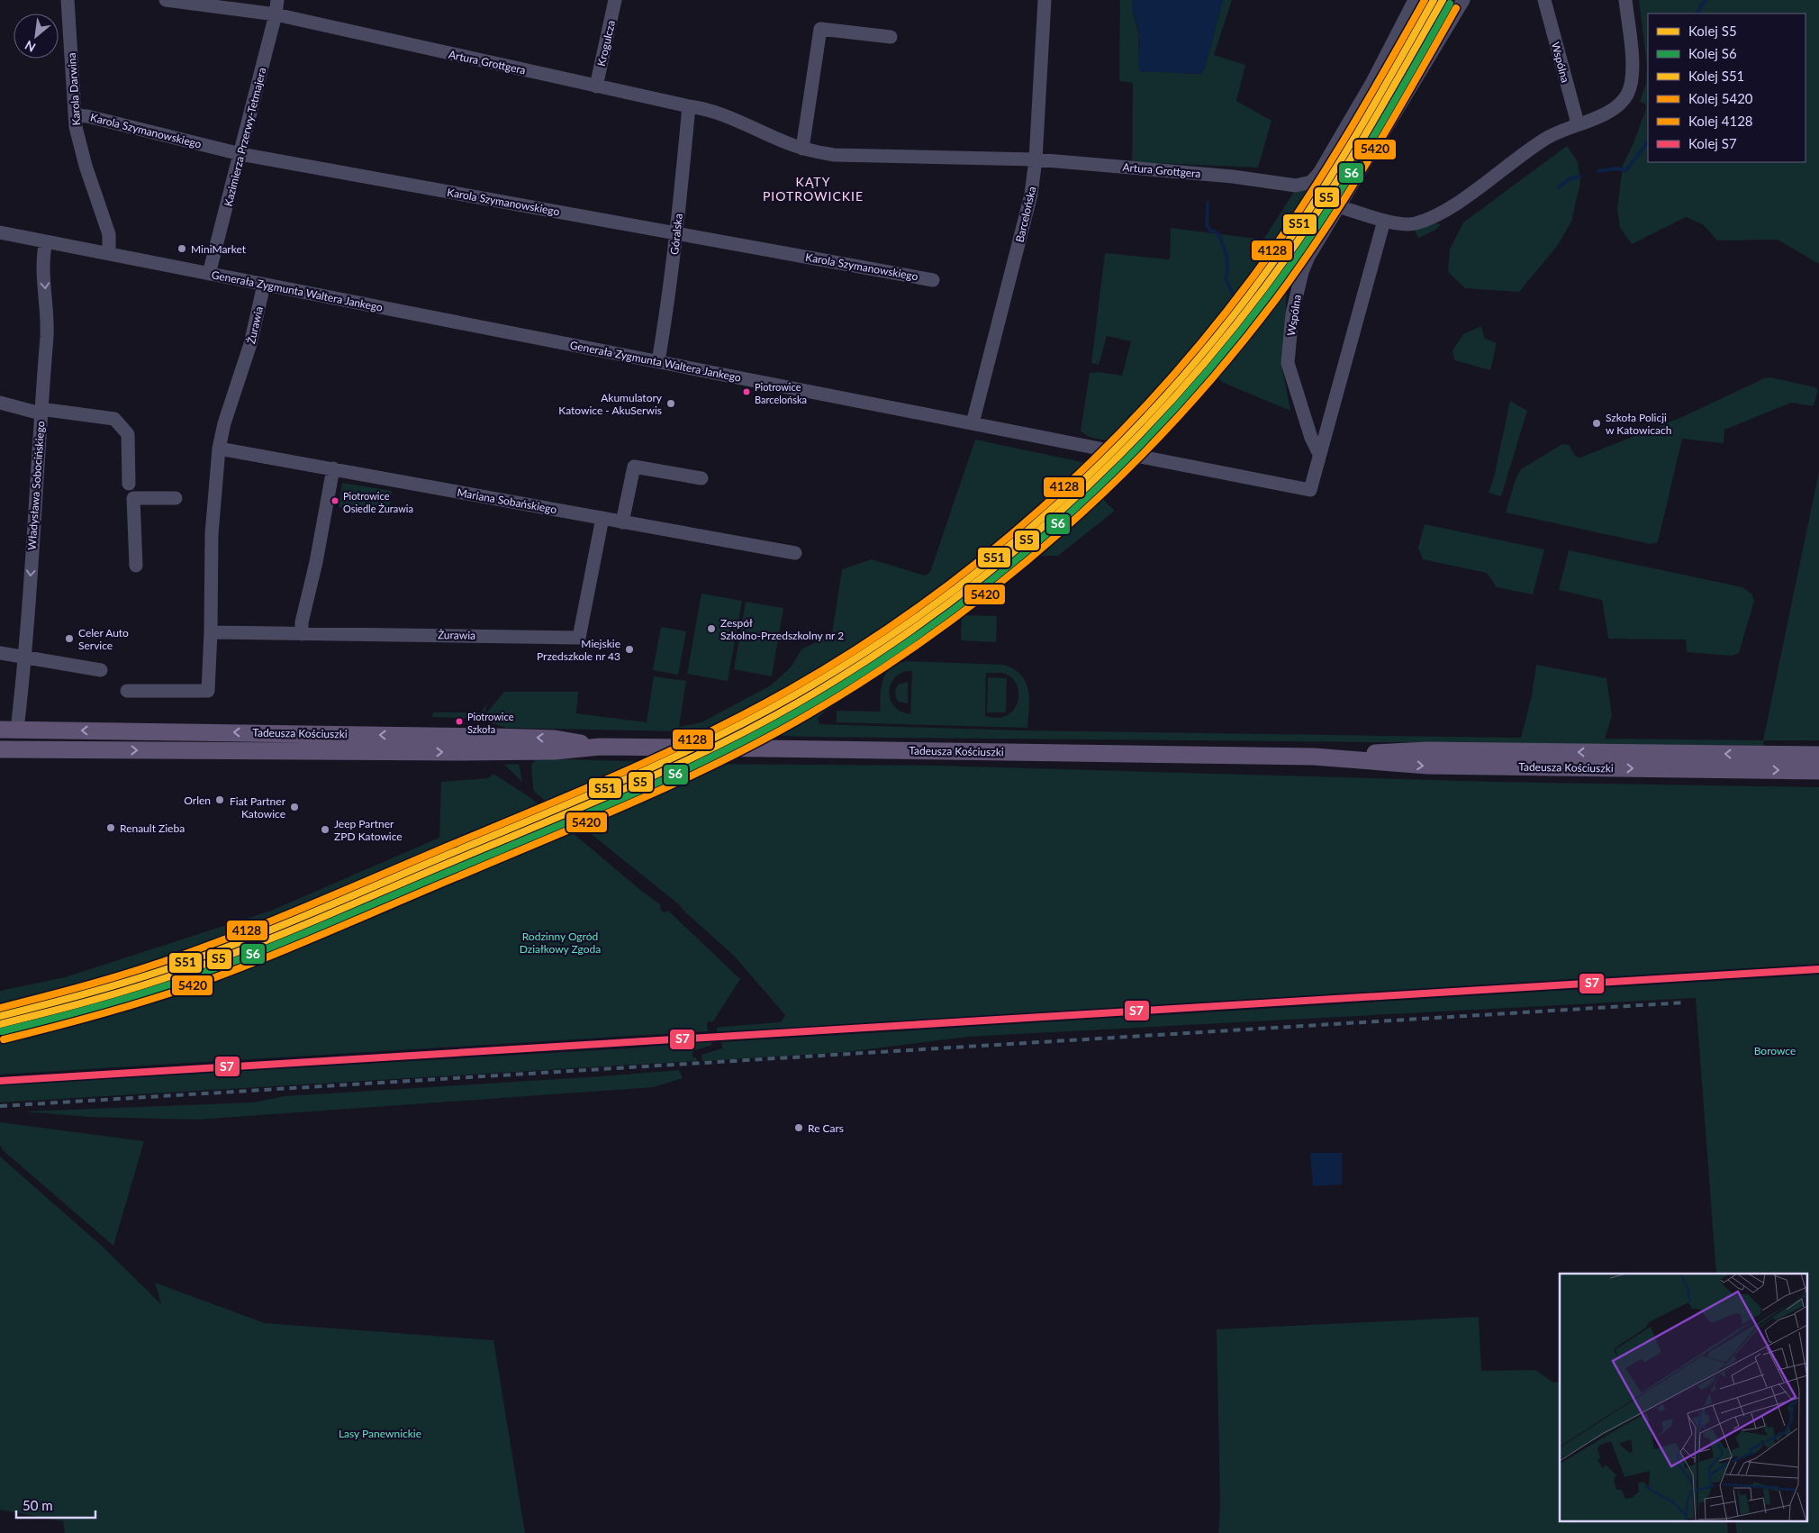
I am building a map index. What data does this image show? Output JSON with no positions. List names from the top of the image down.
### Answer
{
  "streets": {
    "main road": ["Tadeusza Kościuszki"],
    "street": [
      "Krogulcza",
      "Artura Grottgera",
      "Wspólna",
      "Karola Darwina",
      "Karola Szymanowskiego",
      "Kazimierza Przerwy-Tetmajera",
      "Barcelońska",
      "Góralska",
      "Generała Zygmunta Waltera Jankego",
      "Żurawia",
      "Władysława Sobocińskiego",
      "Mariana Sobańskiego"
    ]
  },
  "crossings": [
    ["Krogulcza", "Artura Grottgera"],
    ["Artura Grottgera", "Kazimierza Przerwy-Tetmajera"],
    ["Artura Grottgera", "Barcelońska"],
    ["Artura Grottgera", "Góralska"],
    ["Wspólna", "Generała Zygmunta Waltera Jankego"],
    ["Karola Darwina", "Karola Szymanowskiego"],
    ["Karola Darwina", "Generała Zygmunta Waltera Jankego"],
    ["Karola Szymanowskiego", "Kazimierza Przerwy-Tetmajera"],
    ["Karola Szymanowskiego", "Góralska"],
    ["Kazimierza Przerwy-Tetmajera", "Generała Zygmunta Waltera Jankego"],
    ["Barcelońska", "Generała Zygmunta Waltera Jankego"],
    ["Góralska", "Generała Zygmunta Waltera Jankego"],
    ["Generała Zygmunta Waltera Jankego", "Żurawia"],
    ["Generała Zygmunta Waltera Jankego", "Władysława Sobocińskiego"],
    ["Żurawia", "Mariana Sobańskiego"],
    ["Władysława Sobocińskiego", "Tadeusza Kościuszki"]
  ],
  "one_way": ["Władysława Sobocińskiego"],
  "districts": ["KĄTY PIOTROWICKIE"],
  "parks": ["Rodzinny Ogród Działkowy Zgoda", "Borowce", "Lasy Panewnickie"],
  "places": [
    "MiniMarket",
    "Piotrowice Barcelońska",
    "Akumulatory Katowice - AkuSerwis",
    "Szkoła Policji w Katowicach",
    "Piotrowice Osiedle Żurawia",
    "Zespół Szkolno-Przedszkolny nr 2",
    "Celer Auto Service",
    "Miejskie Przedszkole nr 43",
    "Piotrowice Szkoła",
    "Orlen",
    "Fiat Partner Katowice",
    "Renault Zieba",
    "Jeep Partner ZPD Katowice",
    "Re Cars"
  ],
  "lines": [
    "rail line S5",
    "rail line S51",
    "rail line 4128",
    "rail line S6",
    "rail line 5420",
    "rail line S7"
  ],
  "legend": [
    "Kolej S5",
    "Kolej S6",
    "Kolej S51",
    "Kolej 5420",
    "Kolej 4128",
    "Kolej S7"
  ],
  "scale_bar": "50 m",
  "north": "bottom left"
}
